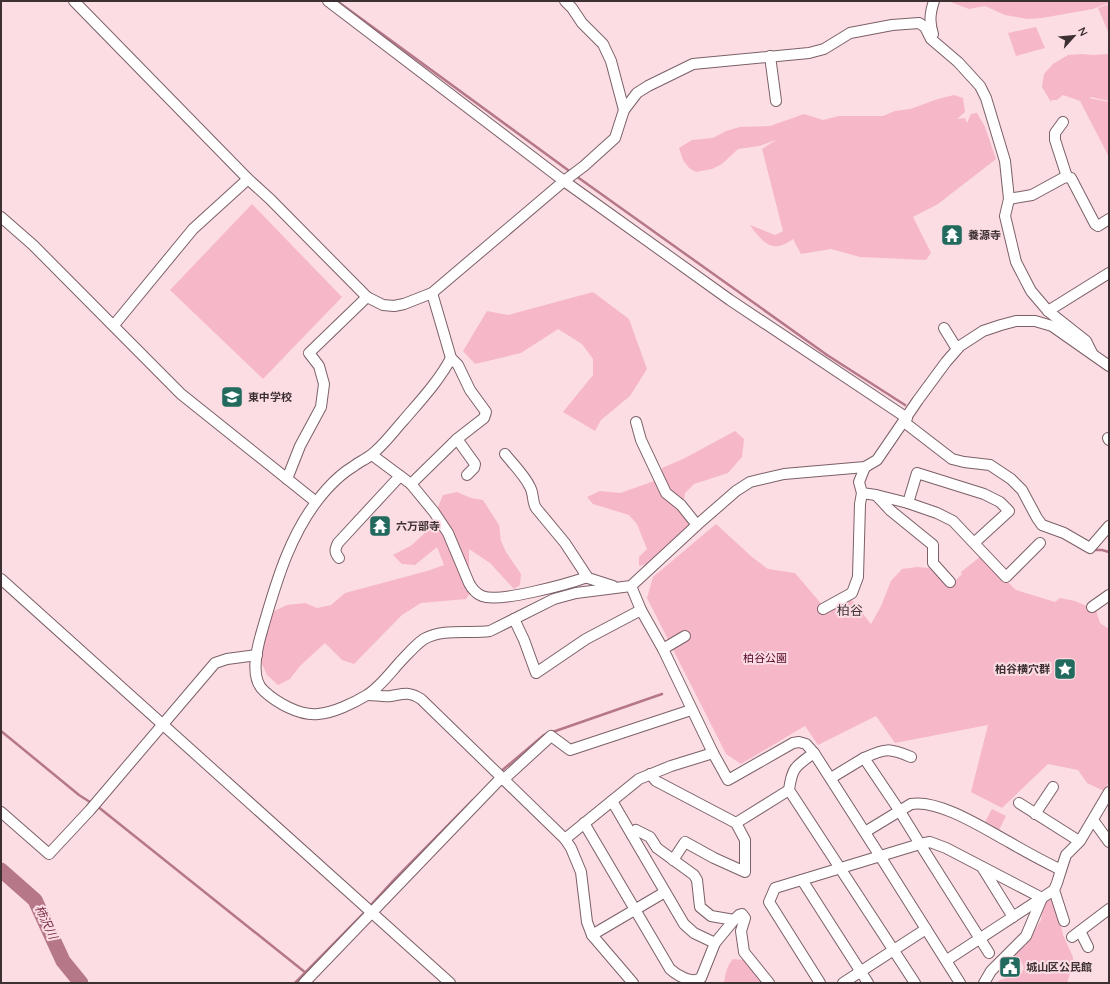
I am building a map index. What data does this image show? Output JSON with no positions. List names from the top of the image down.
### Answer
{
  "districts": ["柏谷"],
  "water": ["柿沢川"],
  "parks": ["柏谷公園"],
  "places": {
    "temple": ["養源寺", "六万部寺"],
    "school or university": ["東中学校"],
    "place": ["柏谷横穴群"],
    "public building": ["城山区公民館"]
  },
  "north": "top right"
}
